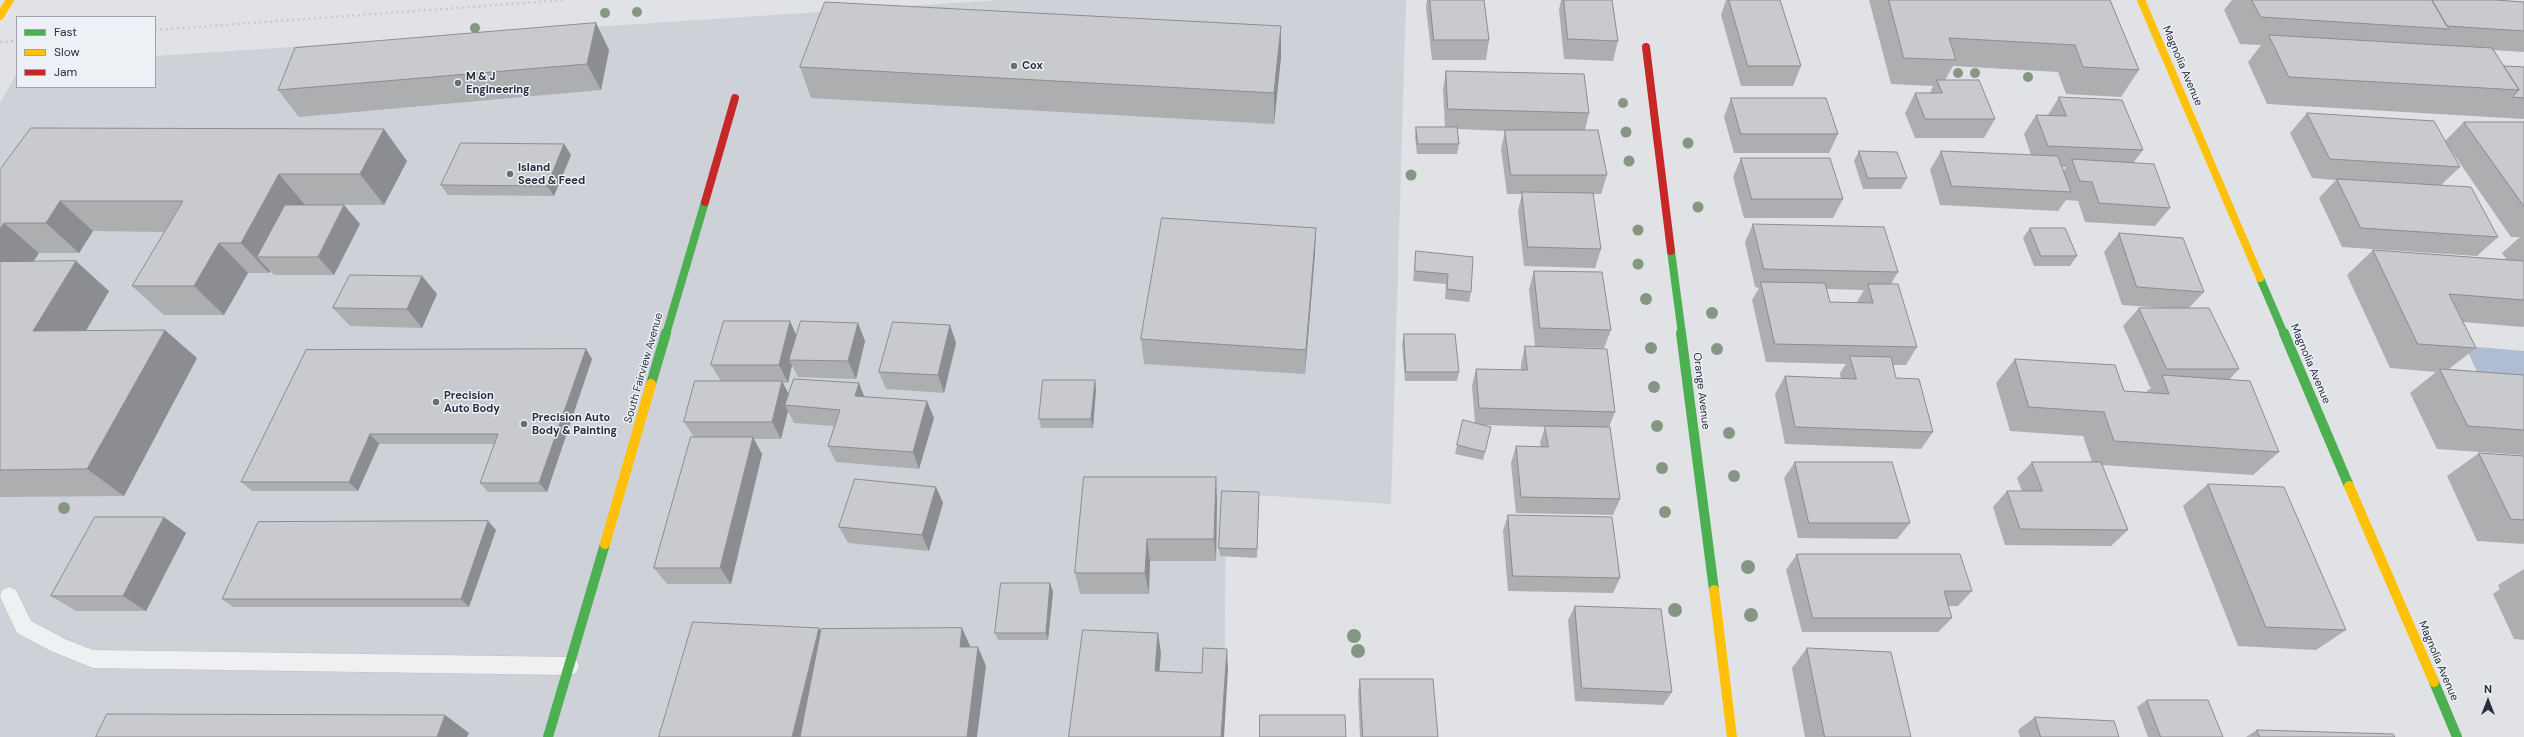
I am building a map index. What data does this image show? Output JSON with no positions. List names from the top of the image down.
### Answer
{
  "streets": {
    "street": ["Magnolia Avenue", "South Fairview Avenue", "Orange Avenue"]
  },
  "places": [
    "Cox",
    "M & J Engineering",
    "Island Seed & Feed",
    "Precision Auto Body",
    "Precision Auto Body & Painting"
  ],
  "legend": ["Fast", "Slow", "Jam"],
  "north": "top"
}
